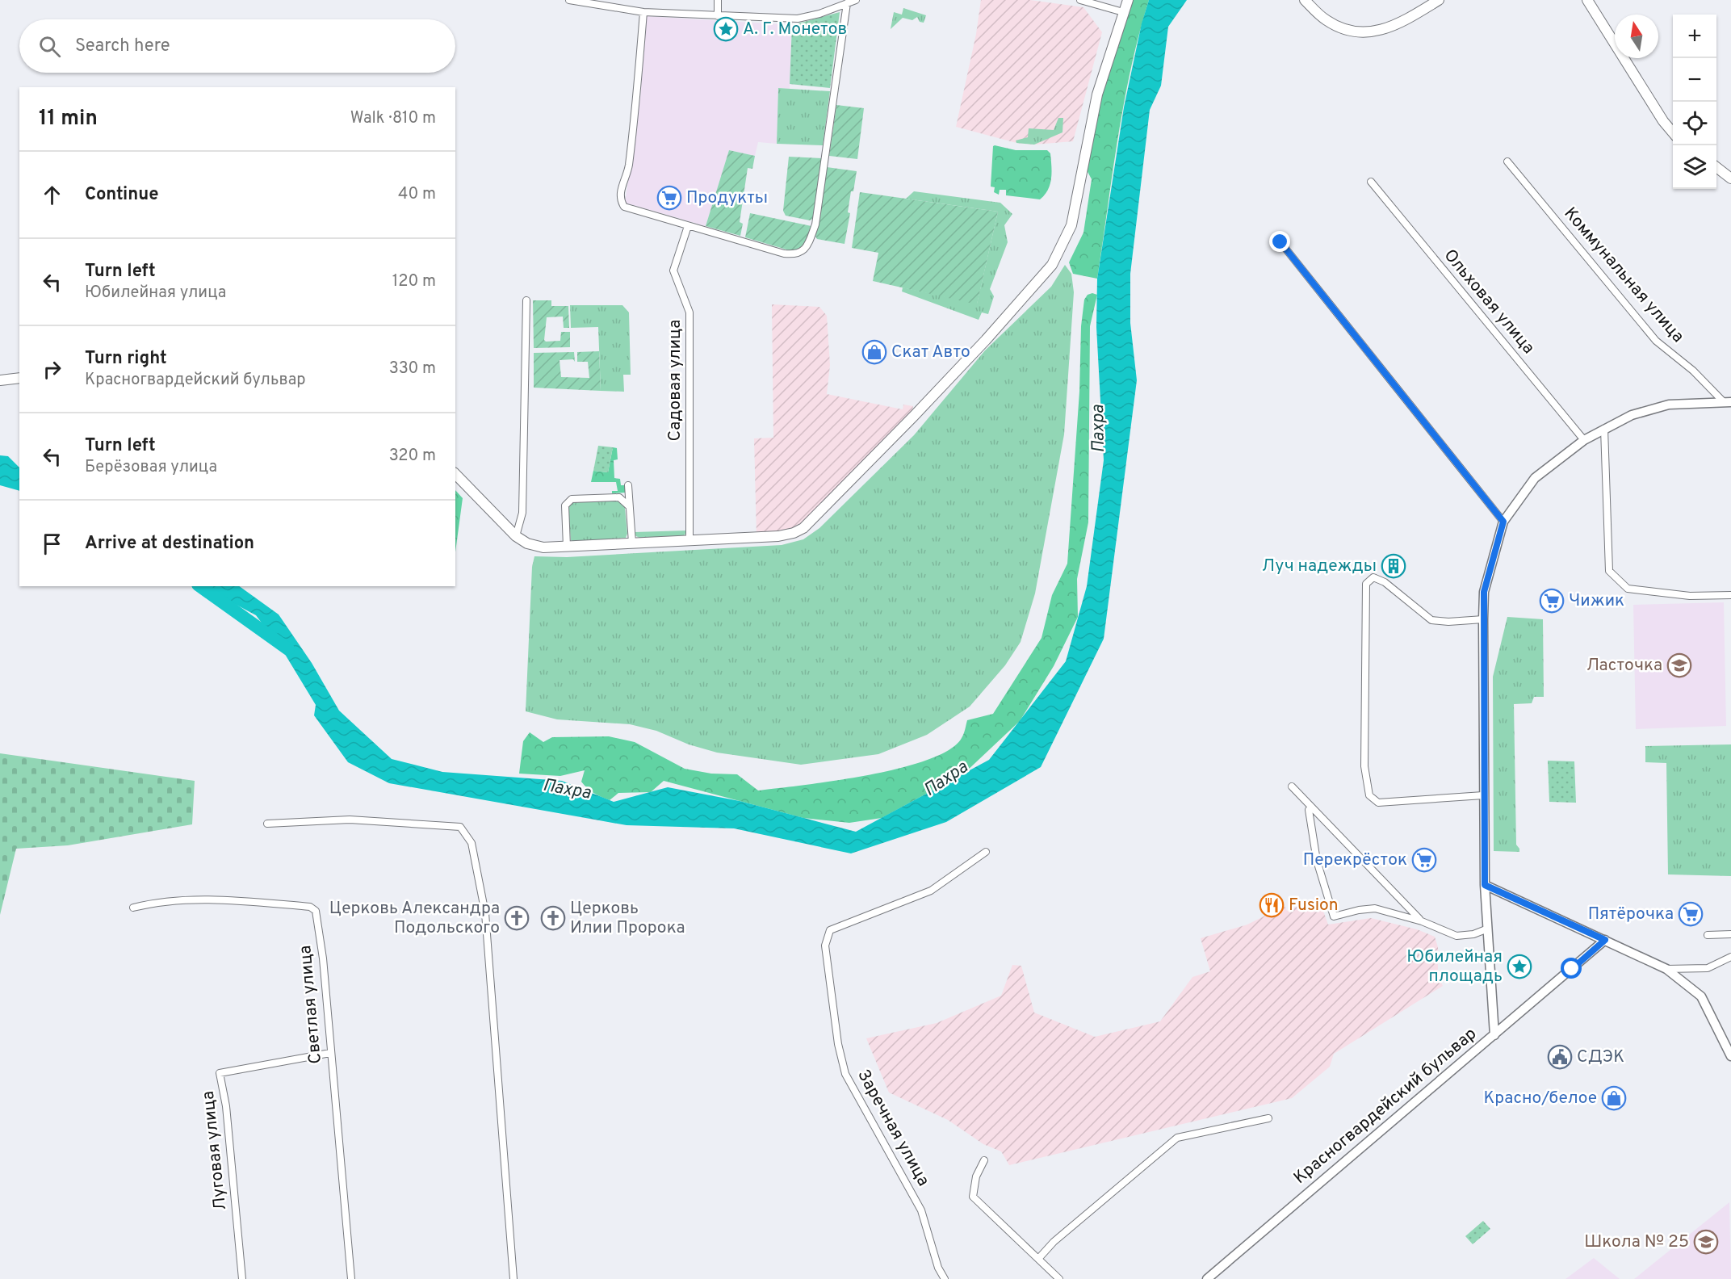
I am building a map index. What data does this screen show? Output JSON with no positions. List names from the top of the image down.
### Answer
{
  "streets": {
    "street": [
      "Коммунальная улица",
      "Ольховая улица",
      "Садовая улица",
      "Светлая улица",
      "Красногвардейский бульвар",
      "Заречная улица",
      "Луговая улица"
    ]
  },
  "crossings": [
    ["Коммунальная улица", "Красногвардейский бульвар"],
    ["Ольховая улица", "Красногвардейский бульвар"],
    ["Светлая улица", "Луговая улица"]
  ],
  "water": ["Пахра"],
  "places": {
    "place": ["А. Г. Монетов", "Юбилейная площадь"],
    "supermarket": [
      "Продукты",
      "Чижик",
      "Перекрёсток",
      "Пятёрочка"
    ],
    "shop": ["Скат Авто", "Красно/белое"],
    "building": ["Луч надежды"],
    "school or university": ["Ласточка", "Школа № 25"],
    "restaurant": ["Fusion"],
    "church": ["Церковь Александра Подольского", "Церковь Илии Пророка"],
    "public building": ["СДЭК"]
  },
  "north": "top",
  "page": {
    "map_buttons": ["+", "−"],
    "search": "Search here",
    "heading": ["11 min", "Walk · 810 m"],
    "list": [
      ["Continue", "40 m"],
      ["Turn left", "Юбилейная улица", "120 m"],
      ["Turn right", "Красногвардейский бульвар", "330 m"],
      ["Turn left", "Берёзовая улица", "320 m"],
      "Arrive at destination"
    ]
  }
}
